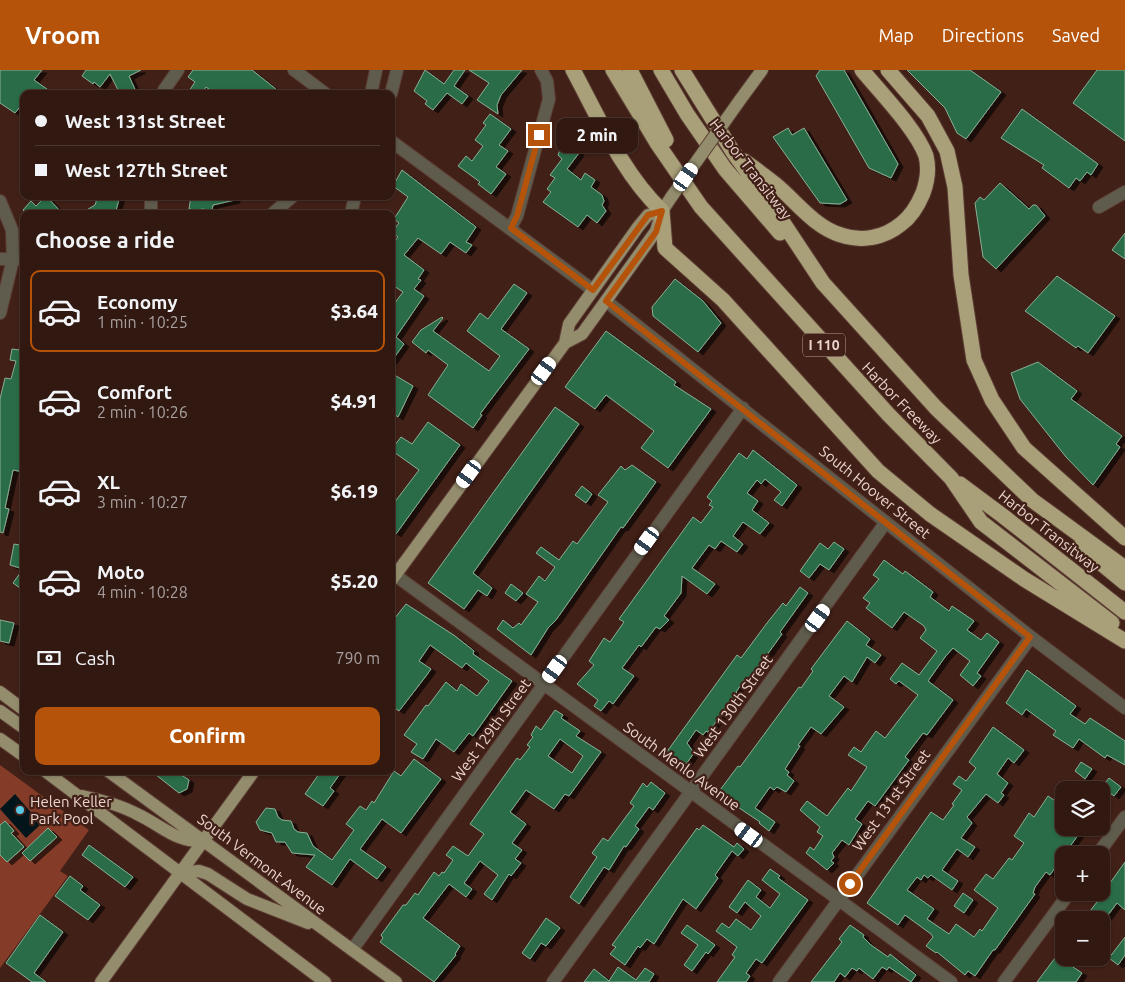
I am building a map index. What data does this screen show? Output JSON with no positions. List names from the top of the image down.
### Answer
{
  "streets": {
    "highway": ["Harbor Transitway", "I 110", "Harbor Freeway"],
    "main road": ["South Vermont Avenue"],
    "street": [
      "South Hoover Street",
      "West 130th Street",
      "West 129th Street",
      "South Menlo Avenue",
      "West 131st Street"
    ]
  },
  "crossings": [
    ["Harbor Transitway", "Harbor Freeway"],
    ["South Hoover Street", "West 130th Street"],
    ["South Hoover Street", "West 129th Street"],
    ["South Hoover Street", "West 131st Street"],
    ["West 130th Street", "South Menlo Avenue"],
    ["West 129th Street", "South Menlo Avenue"],
    ["West 129th Street", "South Vermont Avenue"],
    ["South Menlo Avenue", "West 131st Street"]
  ],
  "places": ["Helen Keller Park Pool"],
  "page": {
    "header": "Vroom",
    "nav": ["Map", "Directions", "Saved"],
    "banner": ["West 131st Street", "West 127th Street"],
    "bubble": "2 min",
    "heading": "Choose a ride",
    "list": [
      {
        "name": "Economy",
        "note": "1 min · 10:25",
        "value": "$3.64"
      },
      {
        "name": "Comfort",
        "note": "2 min · 10:26",
        "value": "$4.91"
      },
      {
        "name": "XL",
        "note": "3 min · 10:27",
        "value": "$6.19"
      },
      {
        "name": "Moto",
        "note": "4 min · 10:28",
        "value": "$5.20"
      }
    ],
    "pay": ["Cash", "790 m"],
    "buttons": "Confirm",
    "map_buttons": ["+", "−"]
  }
}
